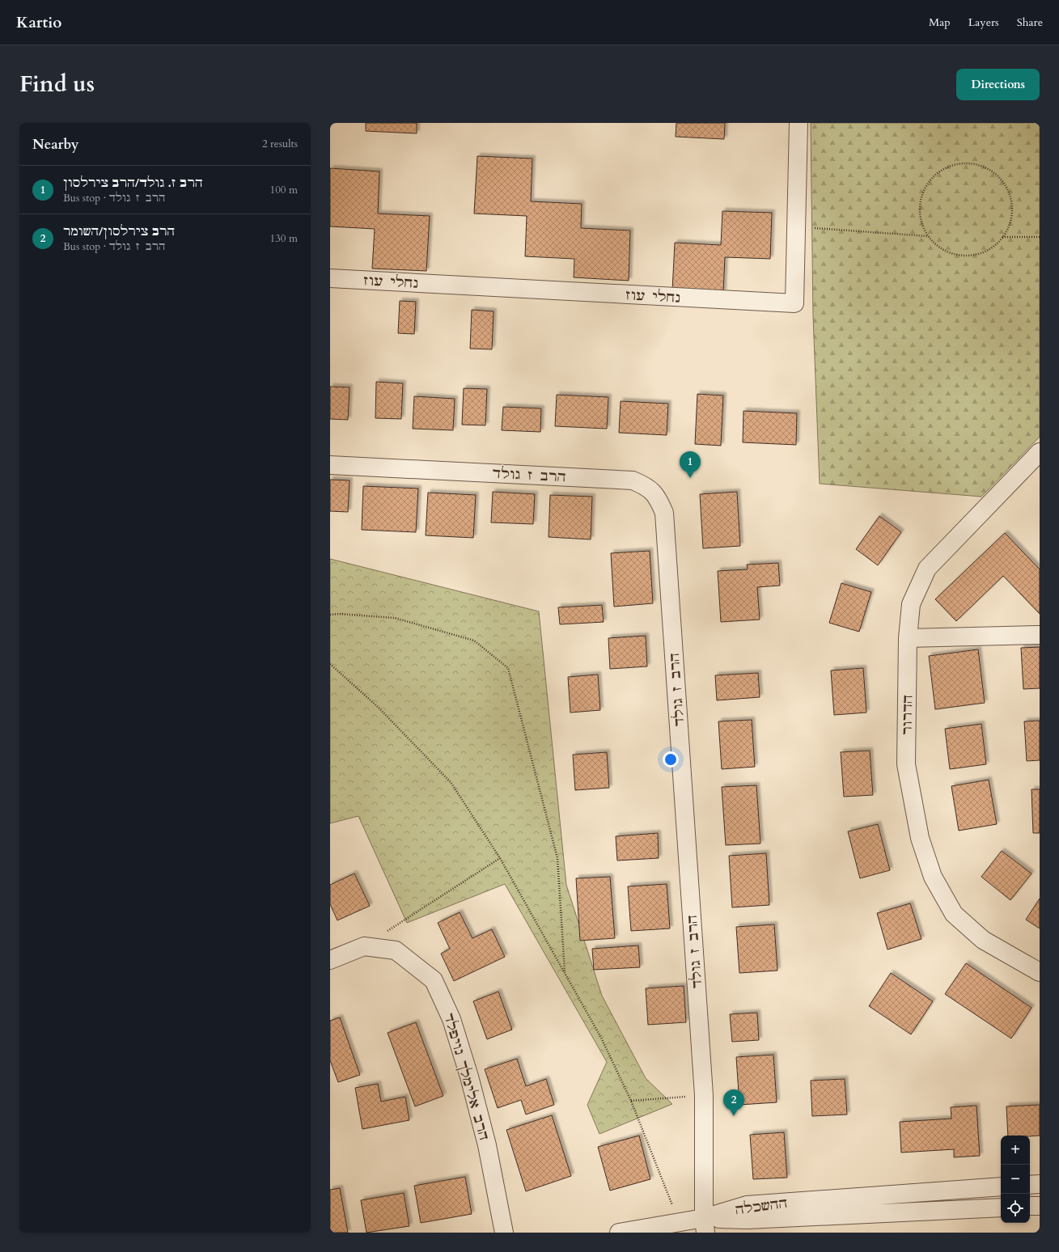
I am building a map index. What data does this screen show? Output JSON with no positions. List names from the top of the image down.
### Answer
{
  "streets": {
    "street": [
      "נחלי עוז",
      "הרב ז גולד",
      "הדרור",
      "הרב אלימלך נויפלד",
      "ההשכלה"
    ]
  },
  "crossings": [
    ["הרב ז גולד", "ההשכלה"]
  ],
  "page": {
    "header": "Kartio",
    "nav": ["Map", "Layers", "Share"],
    "title": "Find us",
    "buttons": "Directions",
    "heading": ["Nearby", "2 results"],
    "list": [
      {
        "mark": "1",
        "name": "הרב ז. גולד/הרב צירלסון",
        "note": "Bus stop · הרב ז גולד",
        "value": "100 m"
      },
      {
        "mark": "2",
        "name": "הרב צירלסון/השומר",
        "note": "Bus stop · הרב ז גולד",
        "value": "130 m"
      }
    ],
    "pins": ["1", "2"],
    "map_buttons": ["+", "−"]
  }
}
